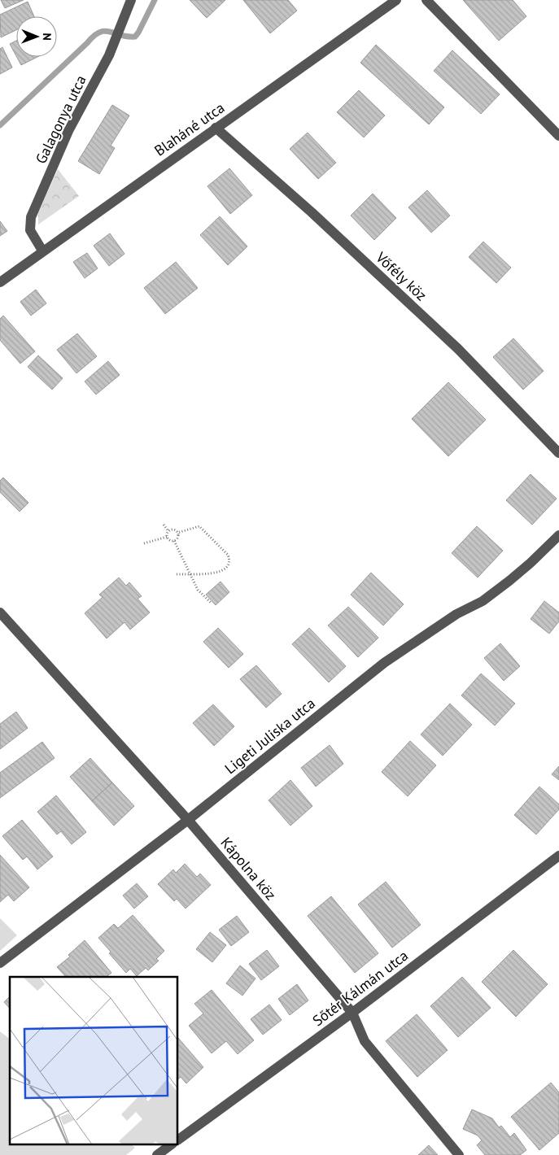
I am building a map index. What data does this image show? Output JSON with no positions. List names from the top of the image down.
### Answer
{
  "streets": {
    "street": [
      "Galagonya utca",
      "Blaháné utca",
      "Vőfély köz",
      "Ligeti Juliska utca",
      "Kápolna köz",
      "Sőtér Kálmán utca"
    ]
  },
  "crossings": [
    ["Galagonya utca", "Blaháné utca"],
    ["Blaháné utca", "Vőfély köz"],
    ["Ligeti Juliska utca", "Kápolna köz"],
    ["Kápolna köz", "Sőtér Kálmán utca"]
  ],
  "north": "right"
}
